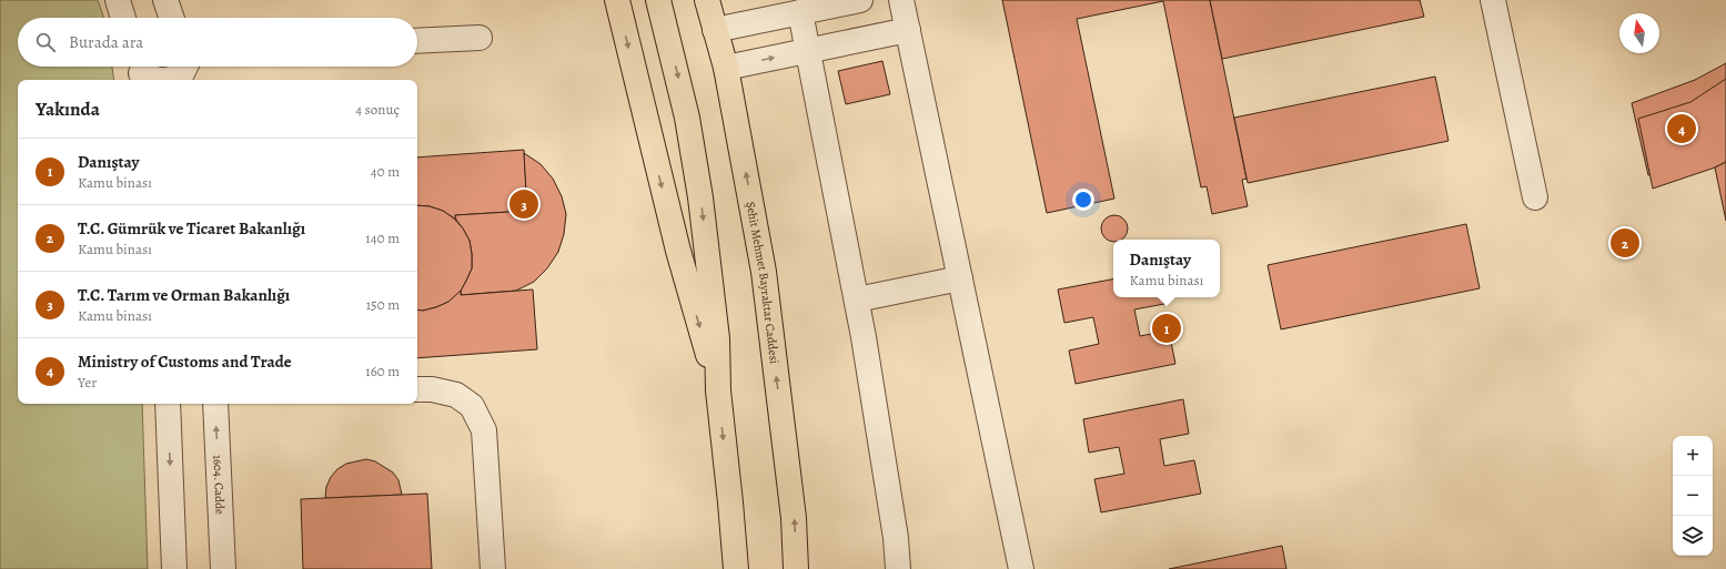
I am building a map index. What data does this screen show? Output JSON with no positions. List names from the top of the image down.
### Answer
{
  "streets": {
    "main road": ["Şehit Mehmet Bayraktar Caddesi"],
    "street": ["1604. Cadde"]
  },
  "north": "top",
  "page": {
    "search": "Burada ara",
    "heading": ["Yakında", "4 sonuç"],
    "pins": [
      "4",
      "3",
      "2",
      "1"
    ],
    "list": [
      {
        "mark": "1",
        "name": "Danıştay",
        "note": "Kamu binası",
        "value": "40 m"
      },
      {
        "mark": "2",
        "name": "T.C. Gümrük ve Ticaret Bakanlığı",
        "note": "Kamu binası",
        "value": "140 m"
      },
      {
        "mark": "3",
        "name": "T.C. Tarım ve Orman Bakanlığı",
        "note": "Kamu binası",
        "value": "150 m"
      },
      {
        "mark": "4",
        "name": "Ministry of Customs and Trade",
        "note": "Yer",
        "value": "160 m"
      }
    ],
    "popup": ["Danıştay", "Kamu binası"],
    "map_buttons": ["+", "−"]
  }
}
